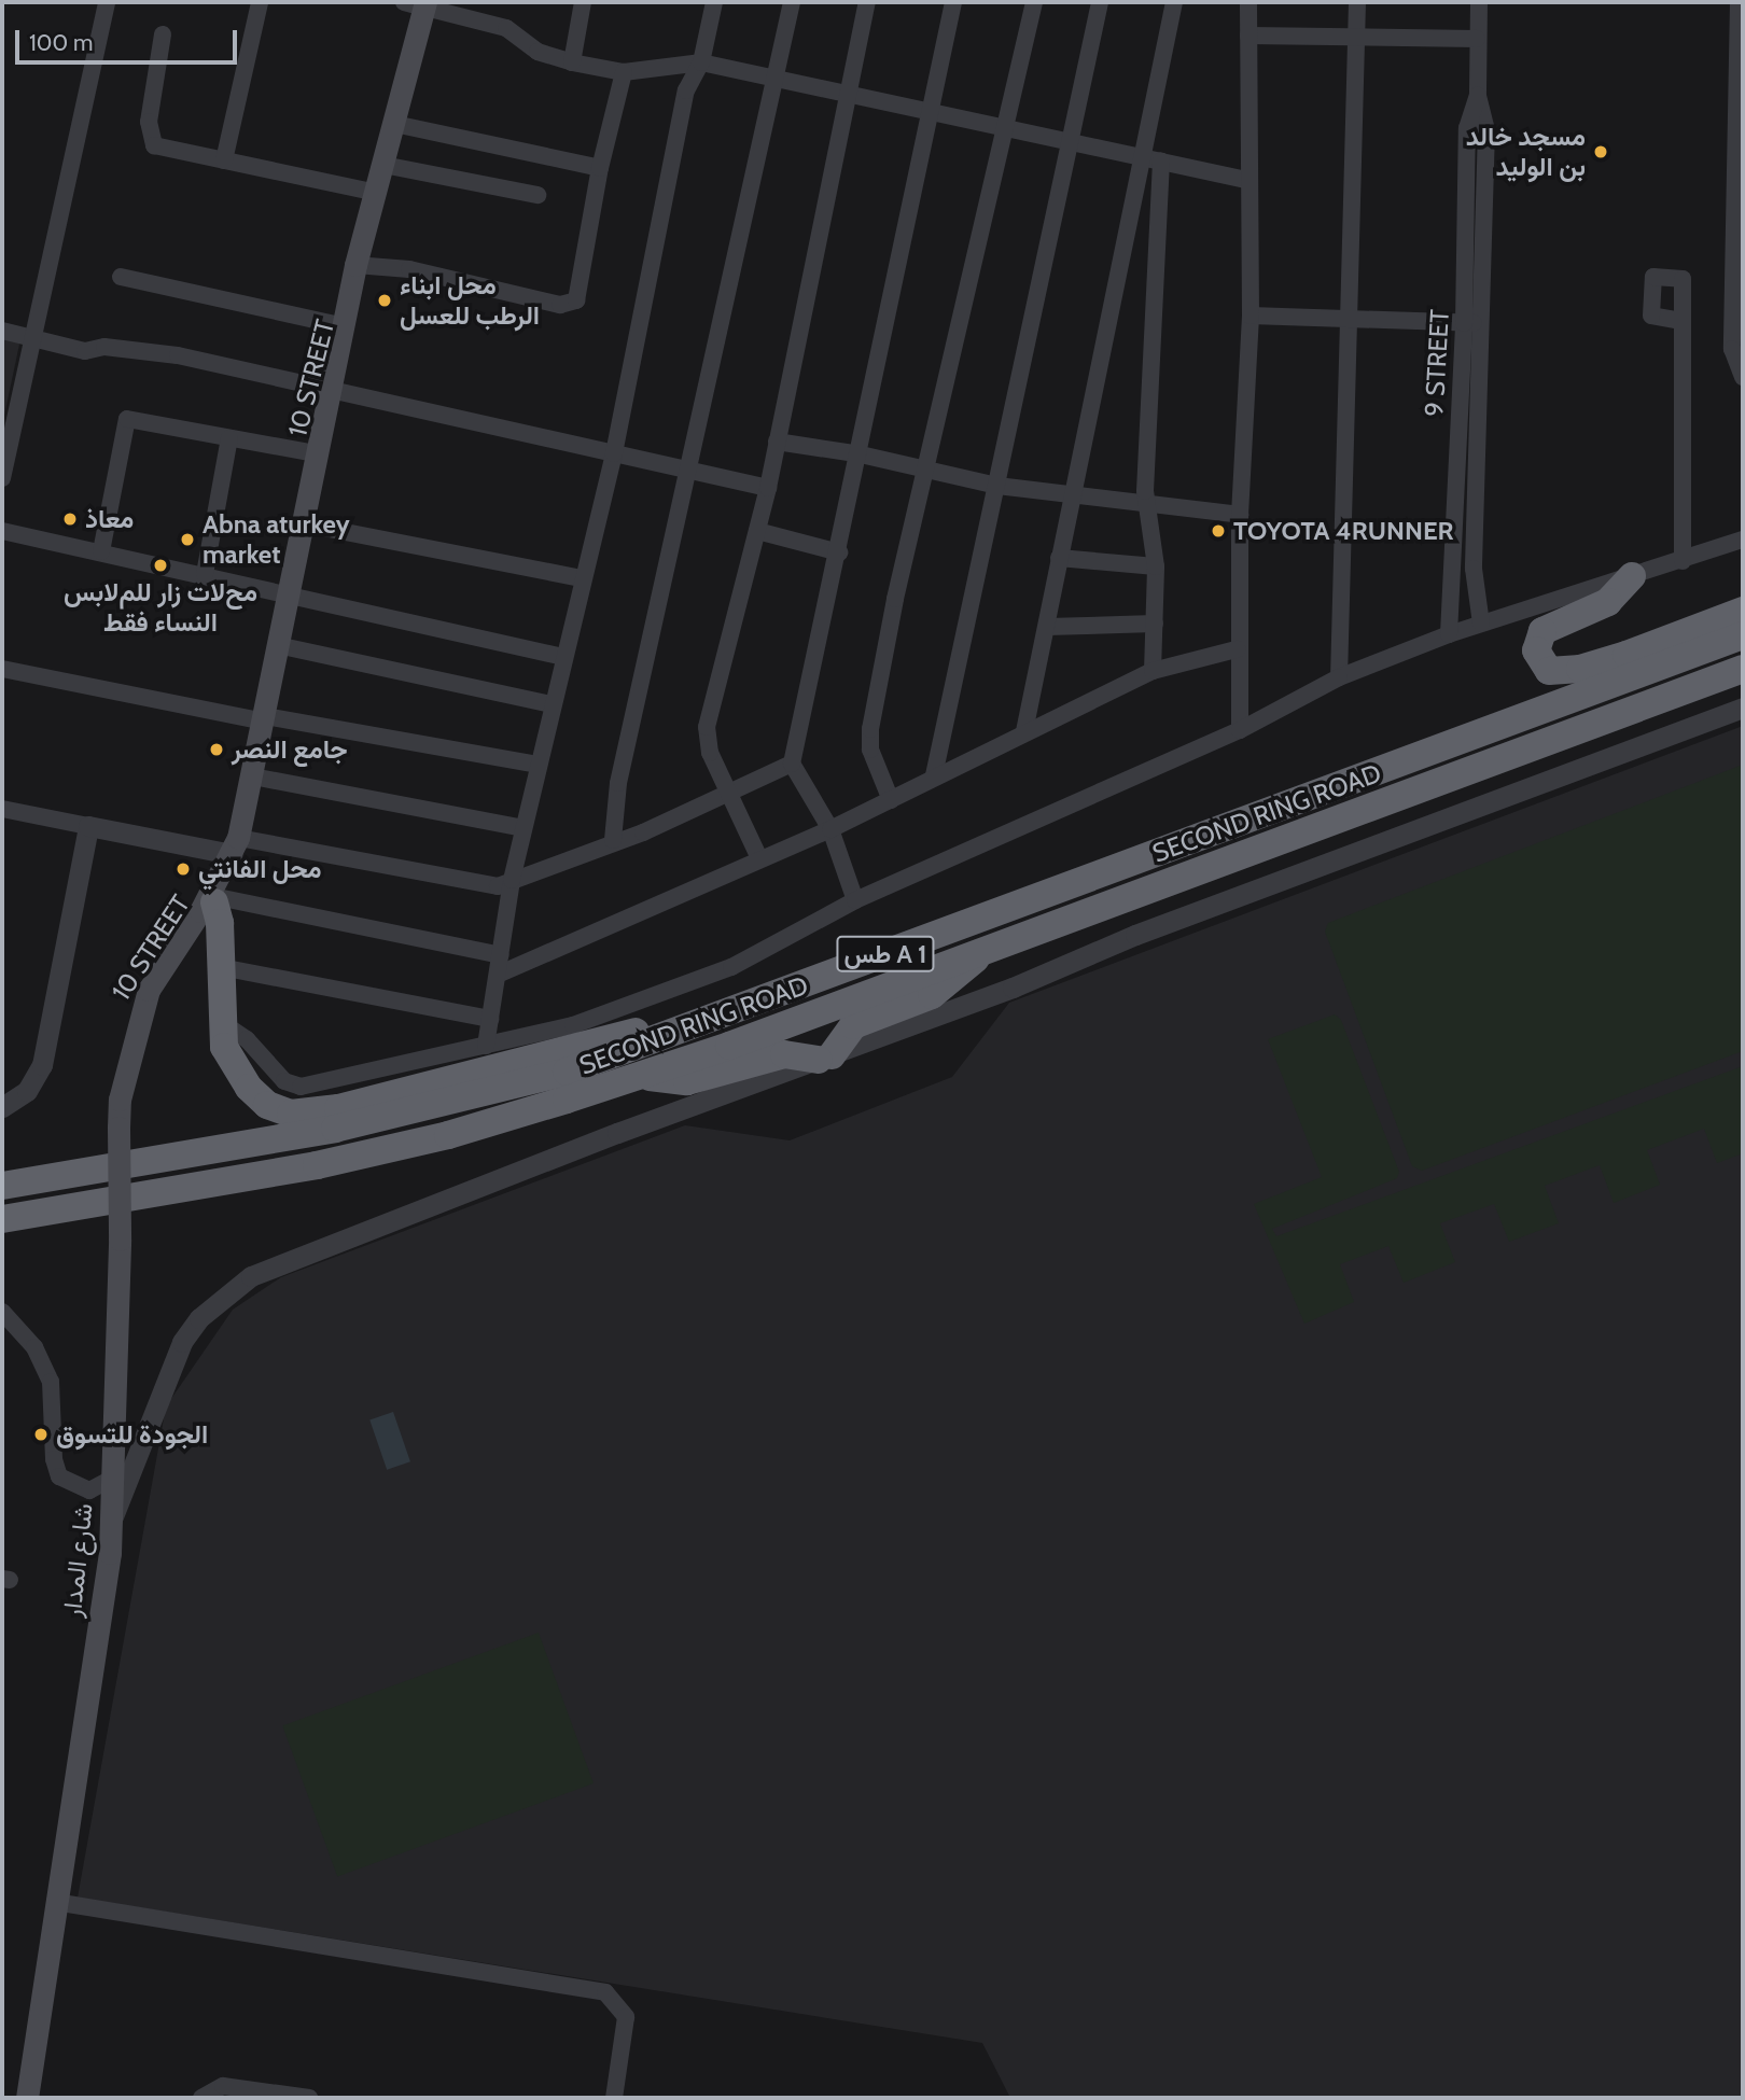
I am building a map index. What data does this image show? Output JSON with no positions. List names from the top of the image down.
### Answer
{
  "streets": {
    "highway": ["SECOND RING ROAD", "طس A 1"],
    "main road": ["10 STREET", "شارع المدار"],
    "street": ["9 STREET"]
  },
  "crossings": [
    ["10 STREET", "شارع المدار"]
  ],
  "places": [
    "مسجد خالد بن الوليد",
    "محل ابناء الرطب للعسل",
    "معاذ",
    "TOYOTA 4RUNNER",
    "Abna aturkey market",
    "محﻻت زار للمﻻبس النساء فقط",
    "جامع النصر",
    "محل الفانتي",
    "الجودة للتسوق"
  ],
  "scale_bar": "100 m"
}
